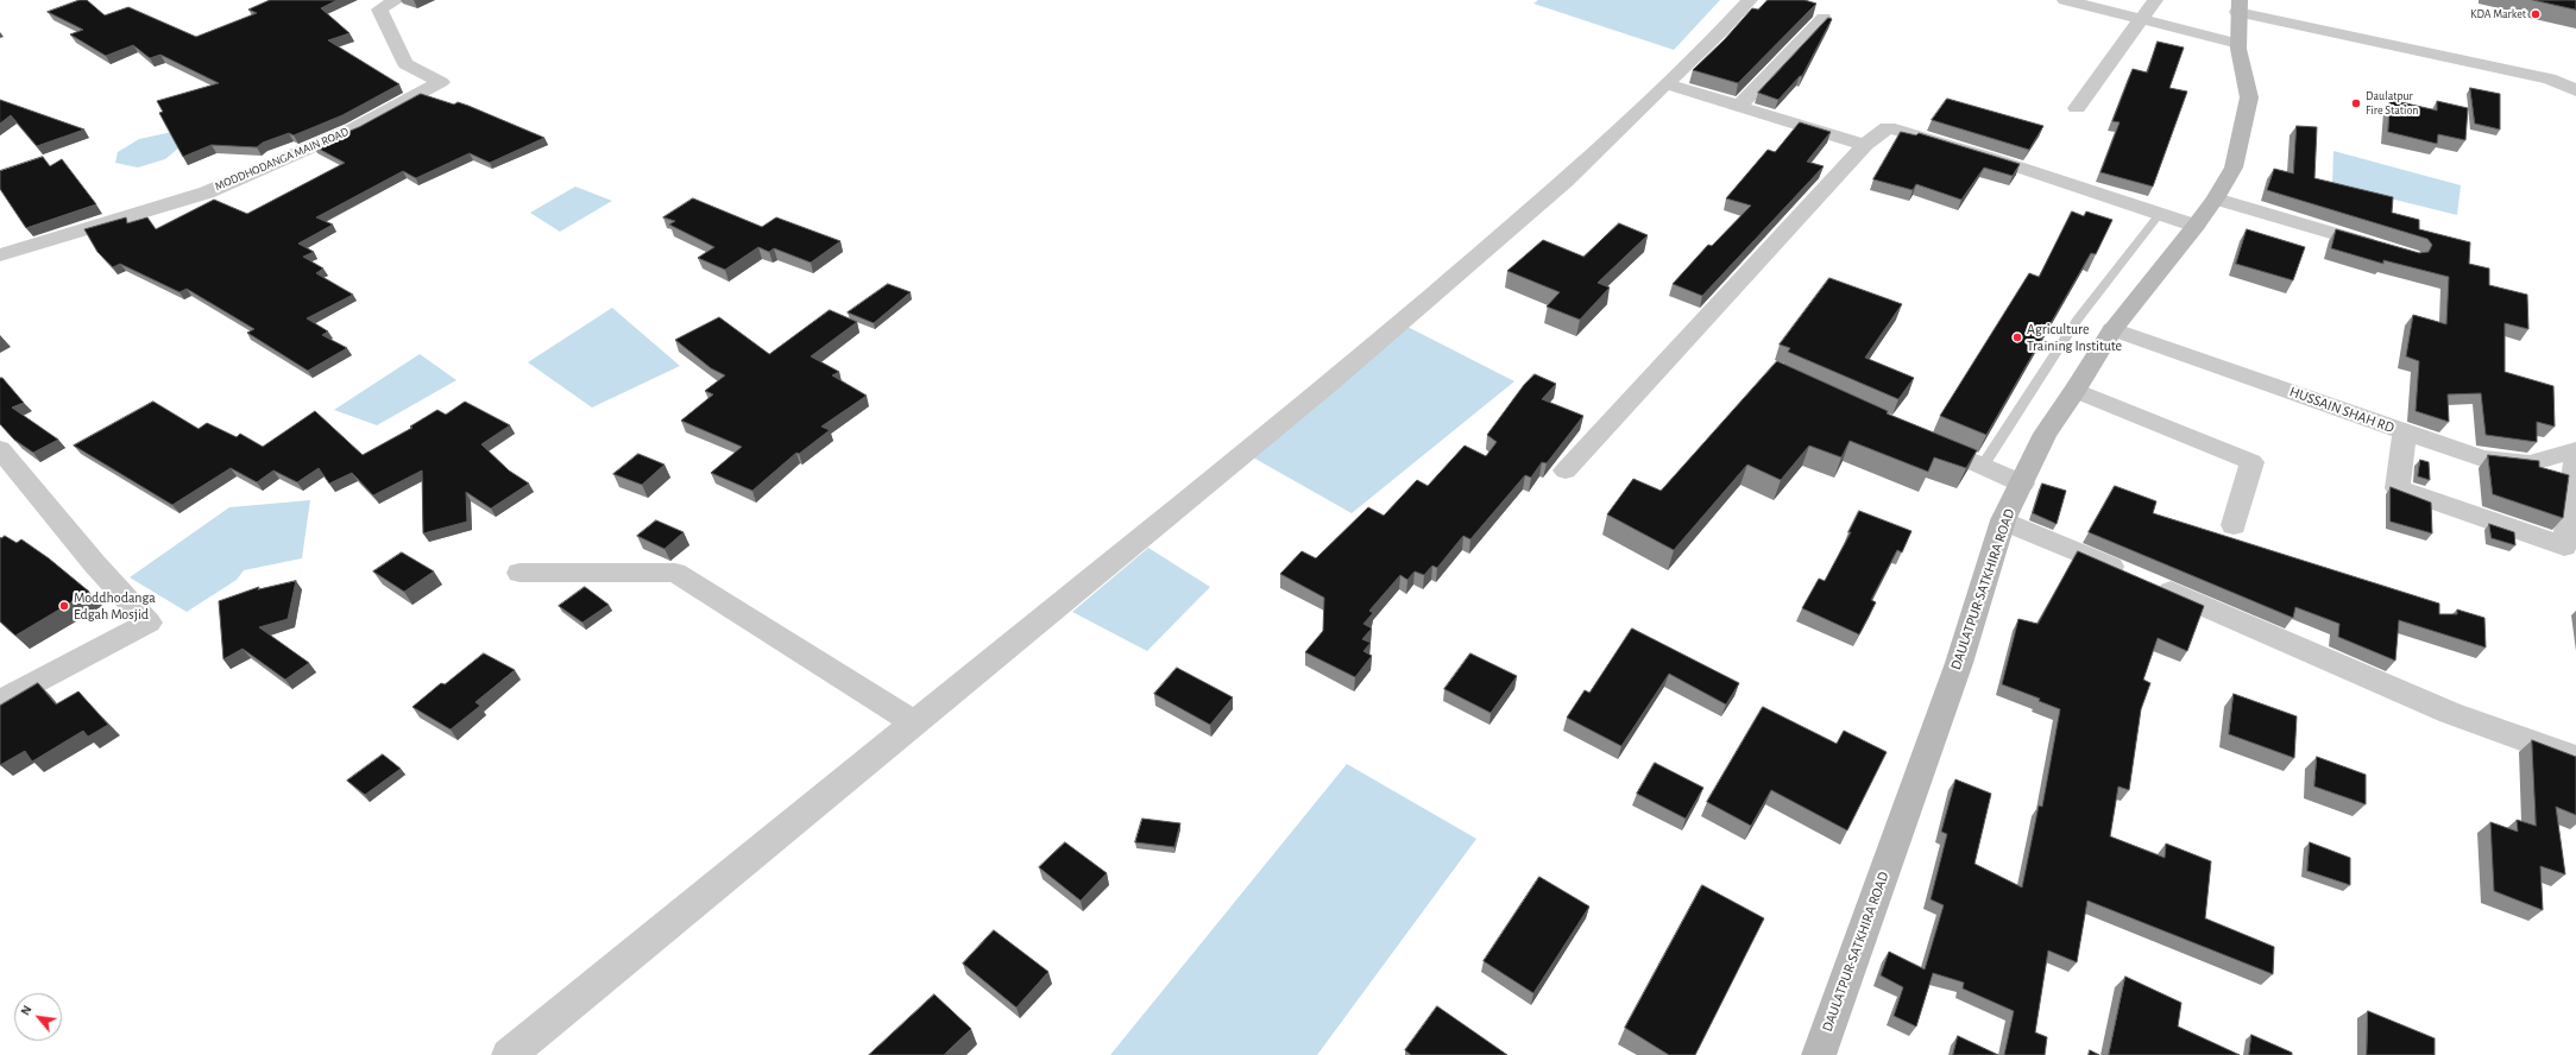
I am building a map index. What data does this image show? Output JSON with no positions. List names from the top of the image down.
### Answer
{
  "streets": {
    "main road": ["DAULATPUR-SATKHIRA ROAD"],
    "street": ["MODDHODANGA MAIN ROAD", "HUSSAIN SHAH RD"]
  },
  "crossings": [
    ["HUSSAIN SHAH RD", "DAULATPUR-SATKHIRA ROAD"]
  ],
  "places": [
    "KDA Market",
    "Daulatpur Fire Station",
    "Agriculture Training Institute",
    "Moddhodanga Edgah Mosjid"
  ],
  "north": "top left"
}
